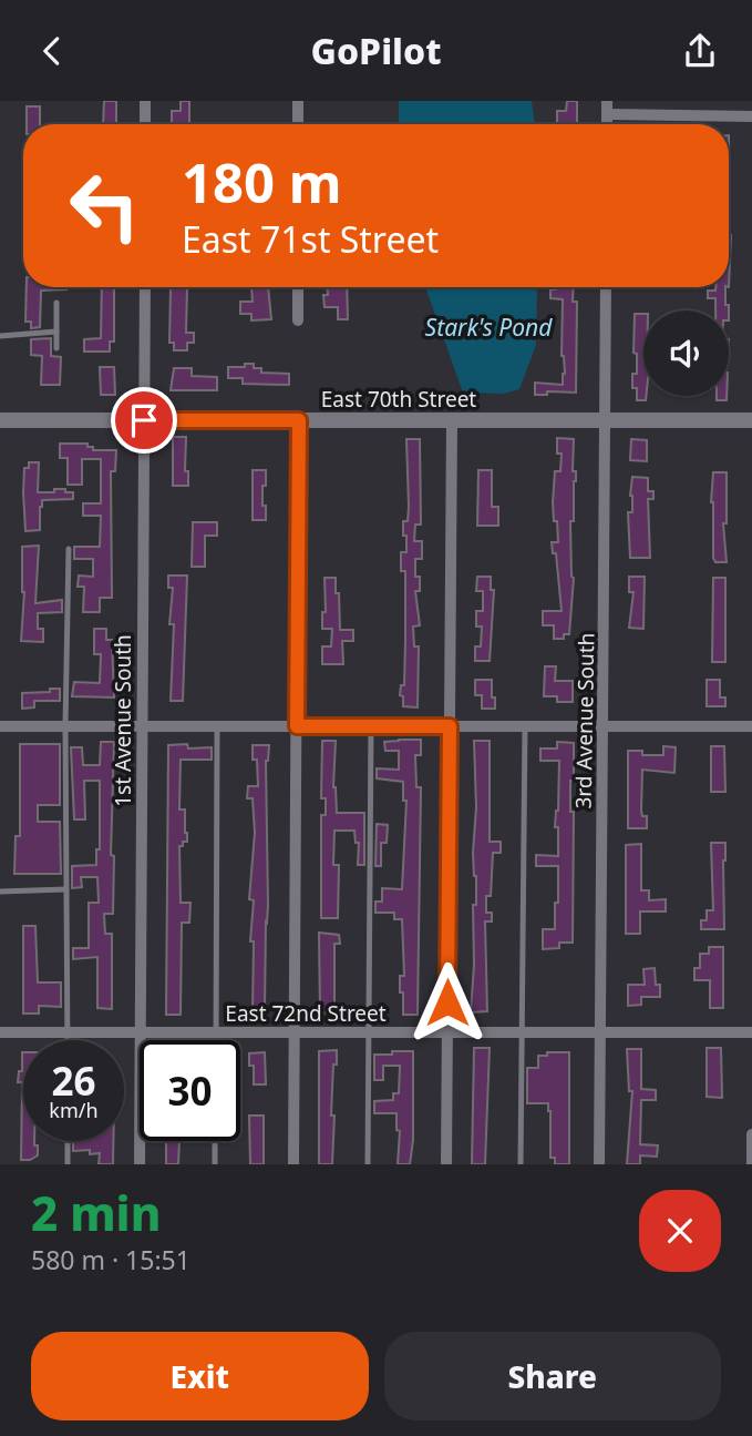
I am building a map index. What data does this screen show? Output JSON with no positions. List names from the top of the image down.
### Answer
{
  "streets": {
    "street": [
      "East 70th Street",
      "1st Avenue South",
      "3rd Avenue South",
      "East 72nd Street"
    ]
  },
  "crossings": [
    ["East 70th Street", "1st Avenue South"],
    ["East 70th Street", "3rd Avenue South"],
    ["1st Avenue South", "East 72nd Street"],
    ["3rd Avenue South", "East 72nd Street"]
  ],
  "water": ["Stark's Pond"],
  "page": {
    "header": "GoPilot",
    "turn": ["180 m", "East 71st Street"],
    "speed": "26 km/h",
    "limit": "30",
    "heading": ["2 min", "580 m · 15:51"],
    "buttons": ["Exit", "Share"]
  }
}
